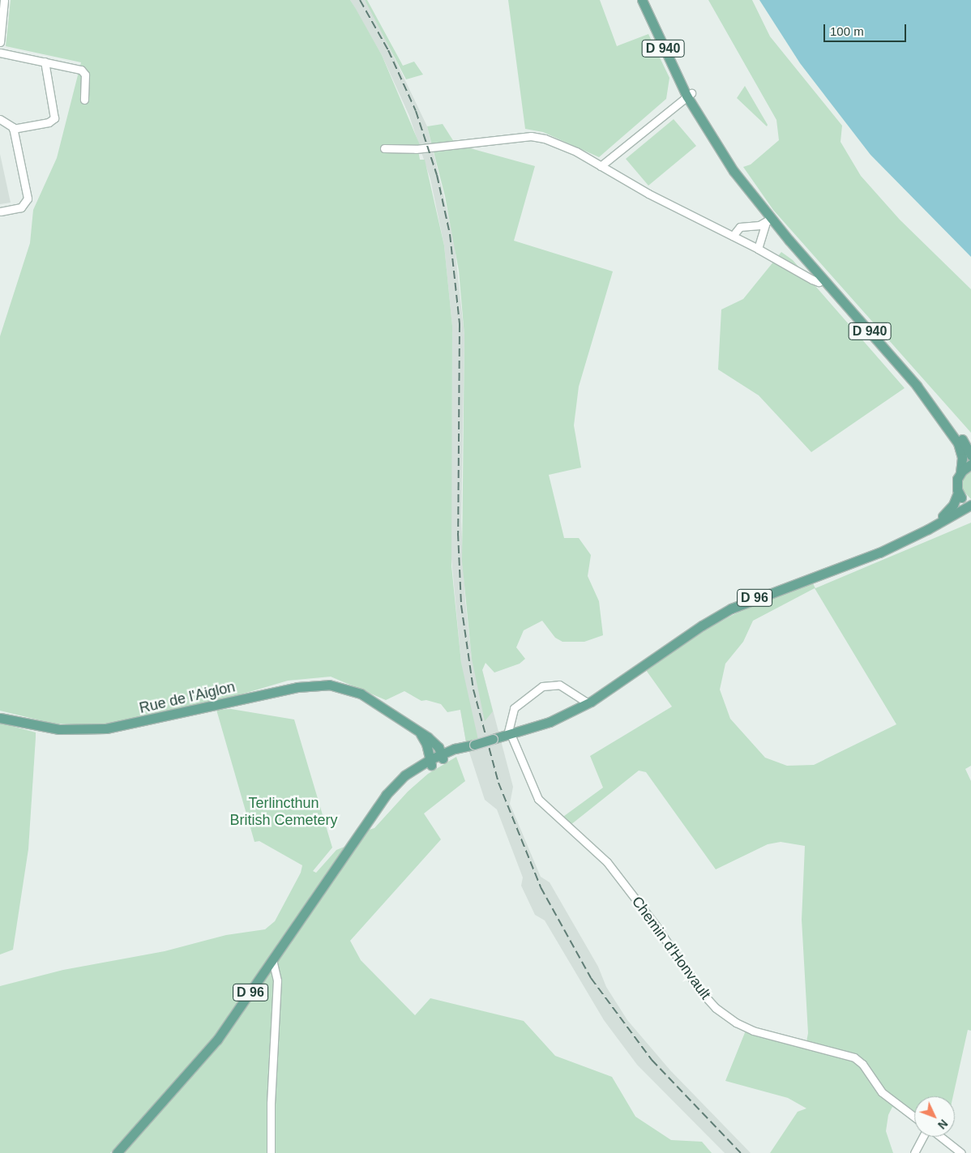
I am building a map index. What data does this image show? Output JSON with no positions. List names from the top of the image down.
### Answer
{
  "streets": {
    "main road": ["D 940", "D 96", "Rue de l'Aiglon"],
    "street": ["Chemin d'Honvault"]
  },
  "crossings": [
    ["D 96", "Rue de l'Aiglon"],
    ["D 96", "Chemin d'Honvault"]
  ],
  "parks": ["Terlincthun British Cemetery"],
  "scale_bar": "100 m",
  "north": "bottom right"
}
